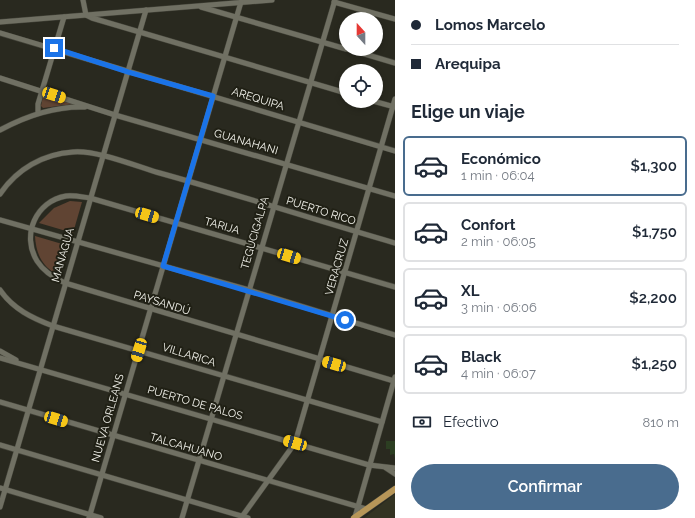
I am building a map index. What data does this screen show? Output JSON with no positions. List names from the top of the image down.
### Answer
{
  "streets": {
    "street": [
      "AREQUIPA",
      "GUANAHANI",
      "PUERTO RICO",
      "TARIJA",
      "TEGUCIGALPA",
      "MANAGUA",
      "VERACRUZ",
      "PAYSANDÚ",
      "VILLARICA",
      "PUERTO DE PALOS",
      "NUEVA ORLEANS",
      "TALCAHUANO"
    ]
  },
  "crossings": [
    ["AREQUIPA", "TEGUCIGALPA"],
    ["AREQUIPA", "MANAGUA"],
    ["AREQUIPA", "VERACRUZ"],
    ["AREQUIPA", "NUEVA ORLEANS"],
    ["GUANAHANI", "TEGUCIGALPA"],
    ["GUANAHANI", "MANAGUA"],
    ["GUANAHANI", "VERACRUZ"],
    ["GUANAHANI", "NUEVA ORLEANS"],
    ["PUERTO RICO", "TEGUCIGALPA"],
    ["PUERTO RICO", "MANAGUA"],
    ["PUERTO RICO", "VERACRUZ"],
    ["PUERTO RICO", "NUEVA ORLEANS"],
    ["TARIJA", "TEGUCIGALPA"],
    ["TARIJA", "MANAGUA"],
    ["TARIJA", "VERACRUZ"],
    ["TARIJA", "NUEVA ORLEANS"],
    ["TEGUCIGALPA", "PAYSANDÚ"],
    ["TEGUCIGALPA", "VILLARICA"],
    ["TEGUCIGALPA", "PUERTO DE PALOS"],
    ["TEGUCIGALPA", "TALCAHUANO"],
    ["MANAGUA", "PAYSANDÚ"],
    ["MANAGUA", "VILLARICA"],
    ["MANAGUA", "PUERTO DE PALOS"],
    ["MANAGUA", "TALCAHUANO"],
    ["VERACRUZ", "PAYSANDÚ"],
    ["VERACRUZ", "VILLARICA"],
    ["VERACRUZ", "PUERTO DE PALOS"],
    ["VERACRUZ", "TALCAHUANO"],
    ["PAYSANDÚ", "NUEVA ORLEANS"],
    ["VILLARICA", "NUEVA ORLEANS"],
    ["PUERTO DE PALOS", "NUEVA ORLEANS"],
    ["NUEVA ORLEANS", "TALCAHUANO"]
  ],
  "north": "top",
  "page": {
    "banner": ["Lomos Marcelo", "Arequipa"],
    "heading": "Elige un viaje",
    "list": [
      {
        "name": "Económico",
        "note": "1 min · 06:04",
        "value": "$1,300"
      },
      {
        "name": "Confort",
        "note": "2 min · 06:05",
        "value": "$1,750"
      },
      {
        "name": "XL",
        "note": "3 min · 06:06",
        "value": "$2,200"
      },
      {
        "name": "Black",
        "note": "4 min · 06:07",
        "value": "$1,250"
      }
    ],
    "pay": ["Efectivo", "810 m"],
    "buttons": "Confirmar"
  }
}
